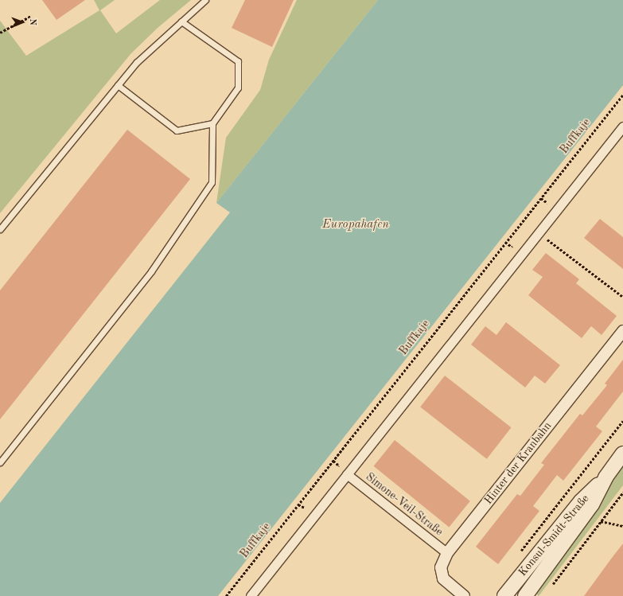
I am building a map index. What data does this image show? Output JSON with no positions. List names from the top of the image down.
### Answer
{
  "streets": {
    "street": ["Hinter der Kranbahn", "Simone-Veil-Straße", "Konsul-Smidt-Straße"],
    "path": ["Buffkaje"]
  },
  "crossings": [
    ["Hinter der Kranbahn", "Simone-Veil-Straße"]
  ],
  "water": ["Europahafen"],
  "north": "right"
}
